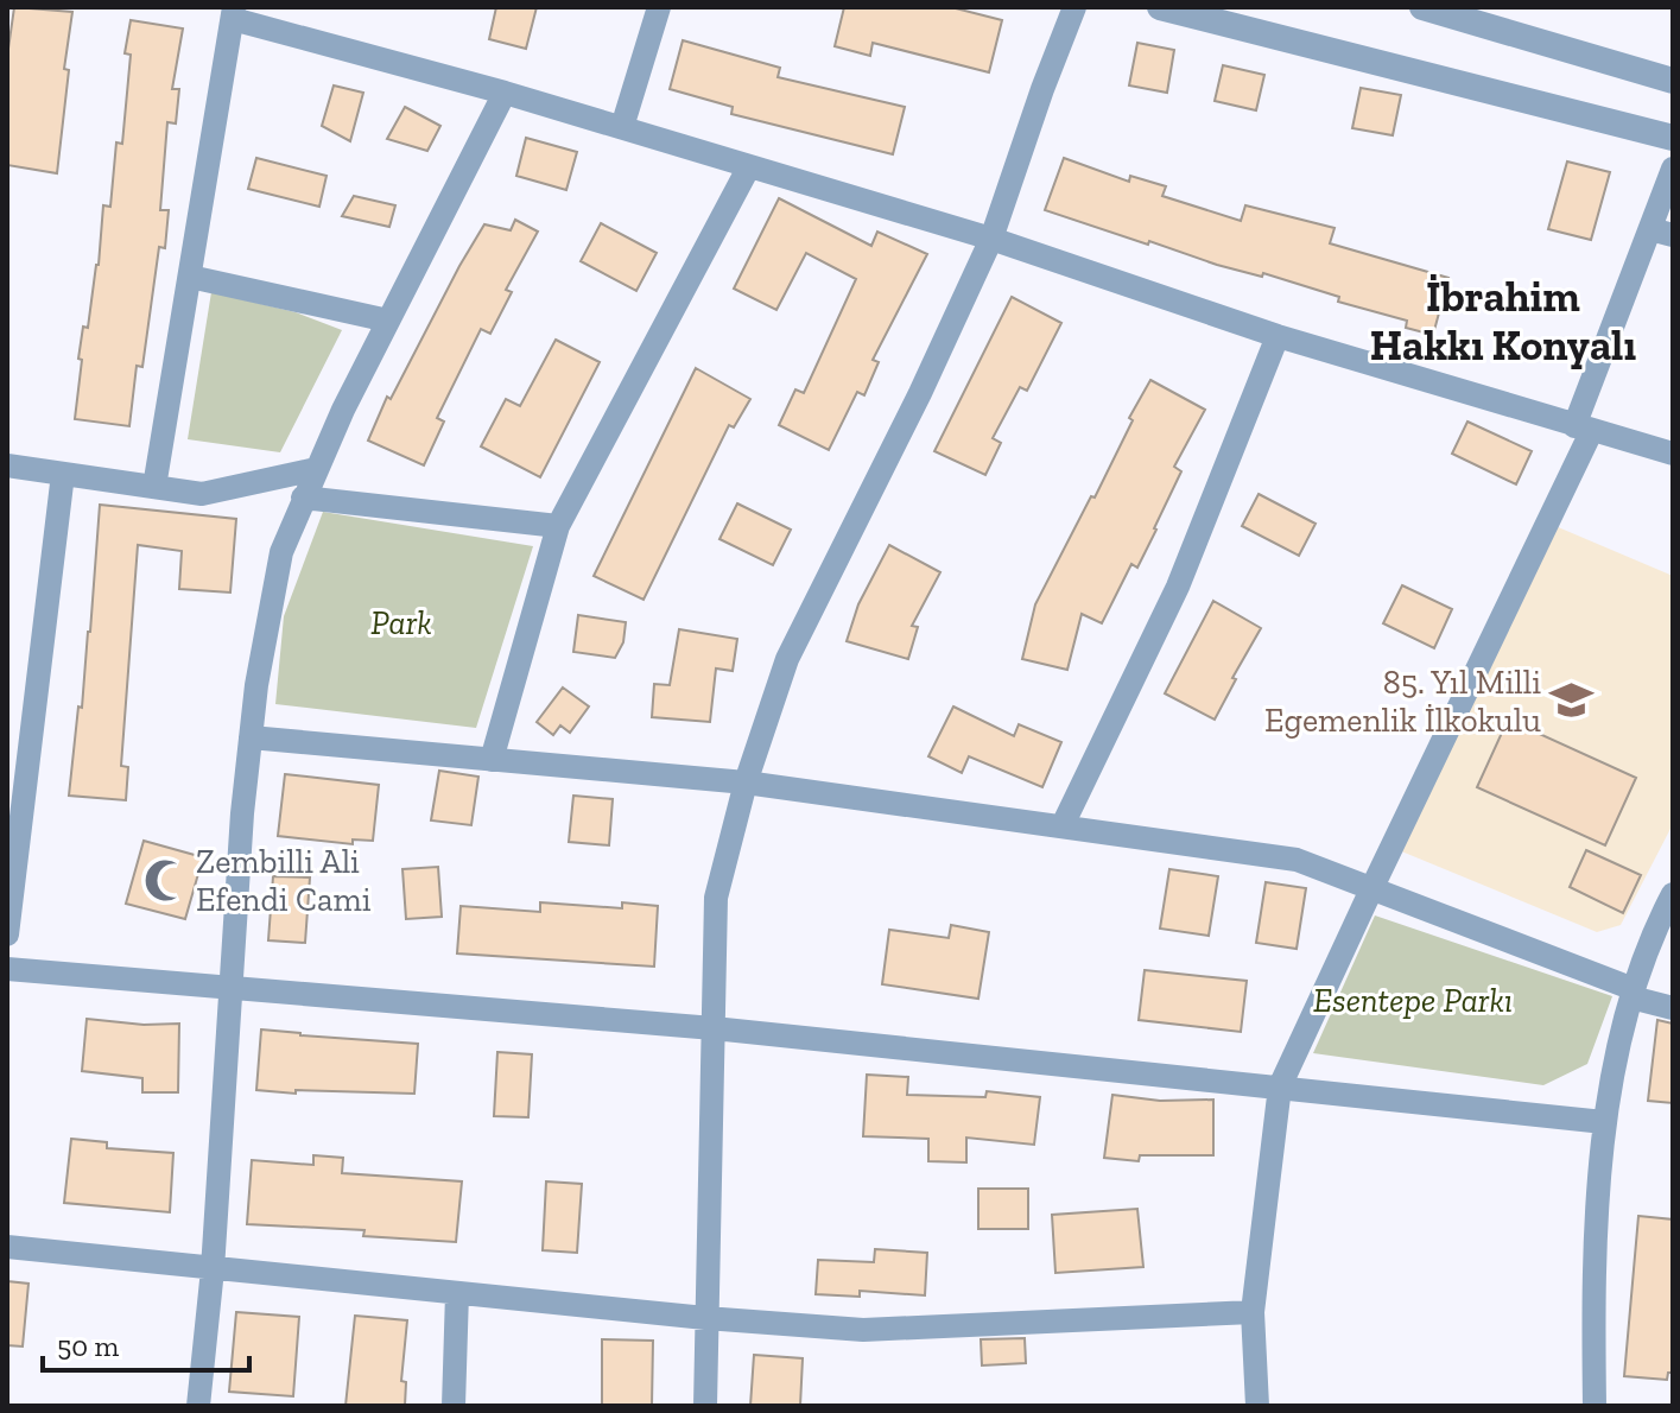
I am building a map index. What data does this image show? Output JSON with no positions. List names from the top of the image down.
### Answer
{
  "districts": ["İbrahim Hakkı Konyalı"],
  "parks": ["Park", "Esentepe Parkı"],
  "places": {
    "school or university": ["85. Yıl Milli Egemenlik İlkokulu"],
    "mosque": ["Zembilli Ali Efendi Cami"]
  },
  "scale_bar": "50 m"
}
